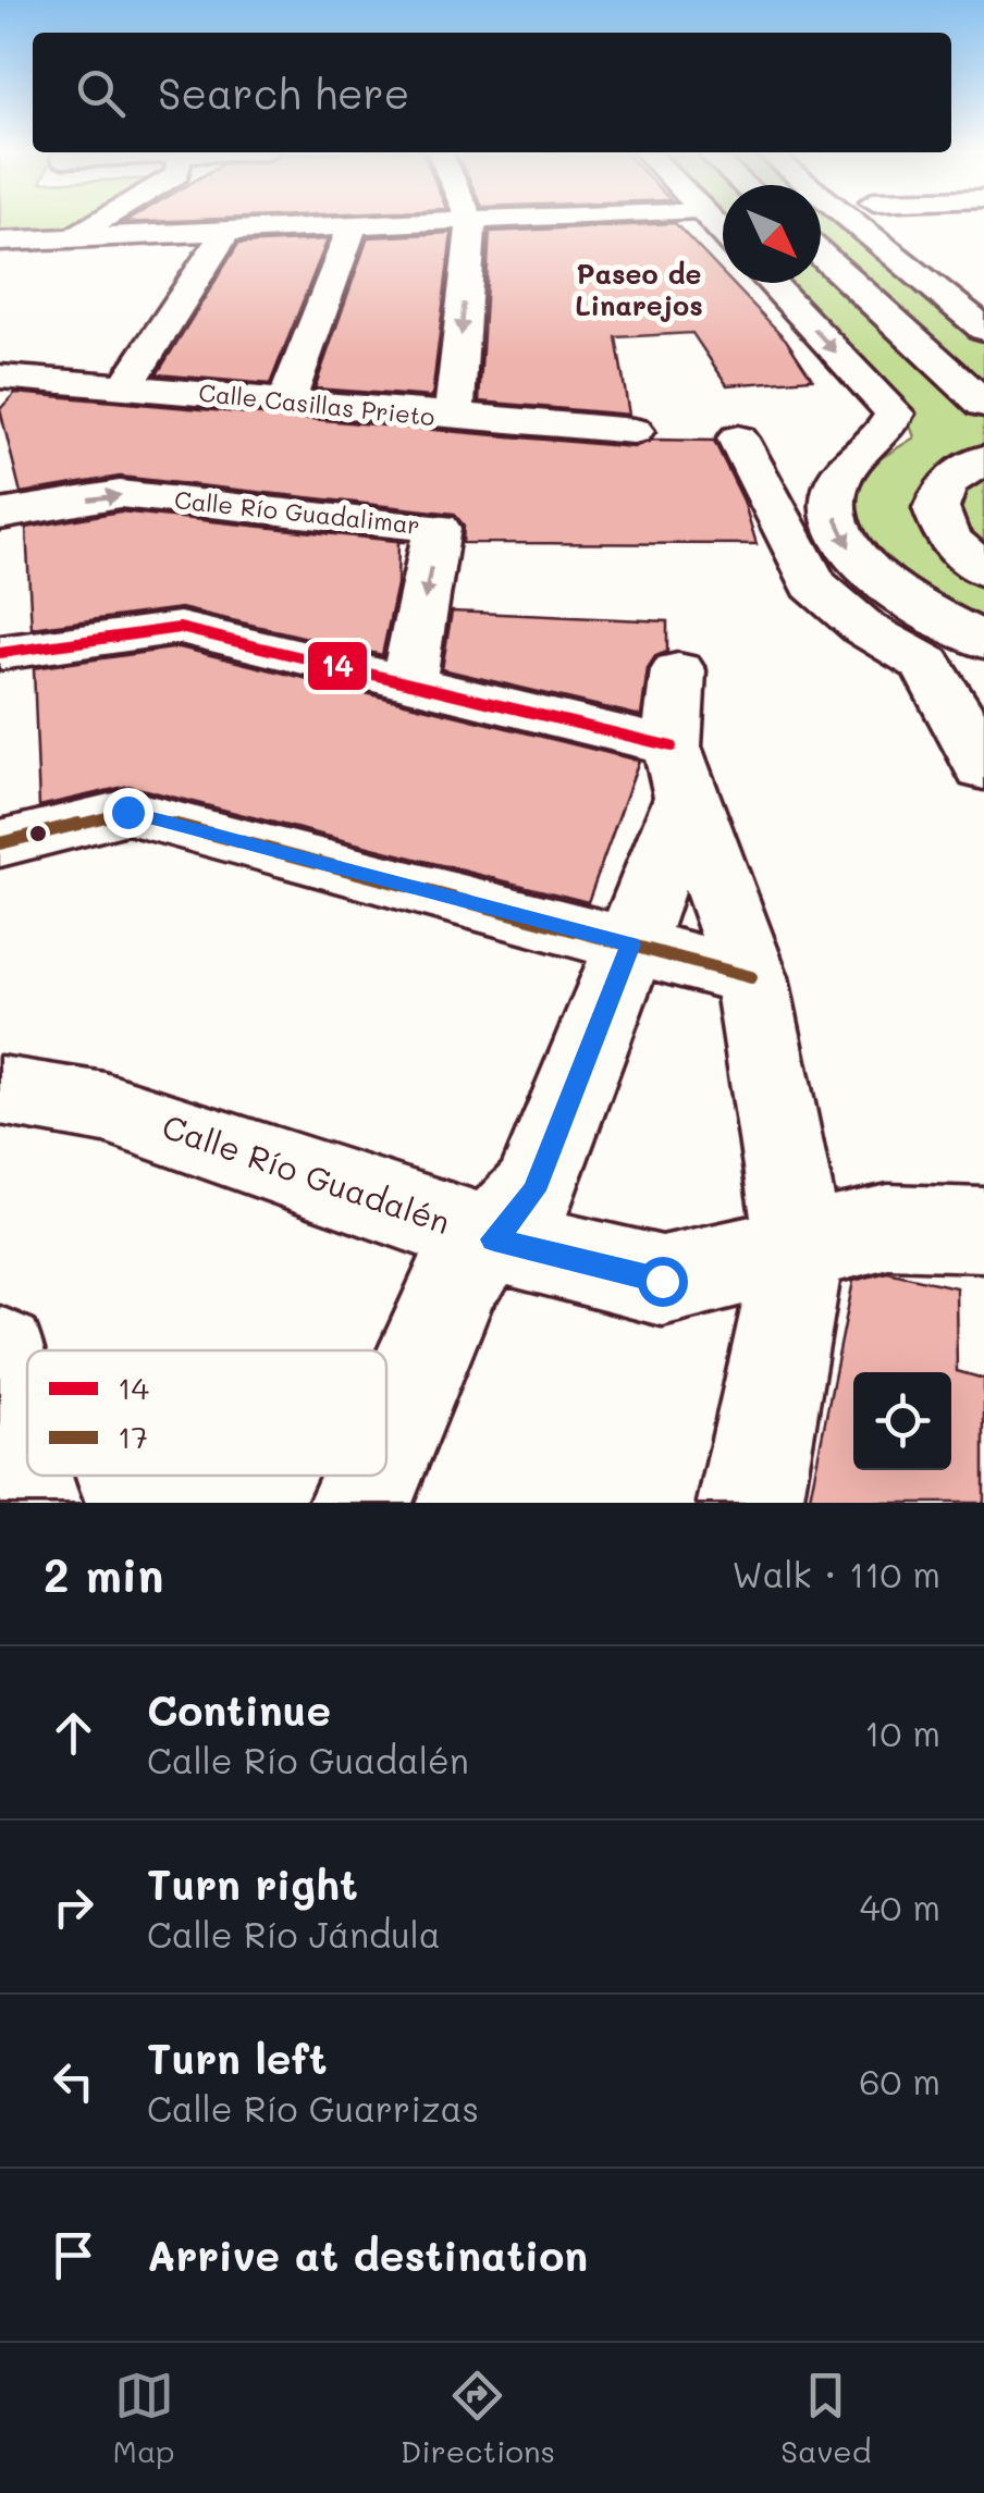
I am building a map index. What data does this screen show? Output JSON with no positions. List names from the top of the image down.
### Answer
{
  "streets": {
    "street": ["Calle Casillas Prieto", "Calle Río Guadalimar", "Calle Río Guadalén"]
  },
  "districts": ["Paseo de Linarejos"],
  "lines": ["transit line 14", "transit line 17"],
  "legend": ["14", "17"],
  "north": "bottom right",
  "page": {
    "search": "Search here",
    "heading": ["2 min", "Walk · 110 m"],
    "list": [
      ["Continue", "Calle Río Guadalén", "10 m"],
      ["Turn right", "Calle Río Jándula", "40 m"],
      ["Turn left", "Calle Río Guarrizas", "60 m"],
      "Arrive at destination"
    ],
    "nav": ["Map", "Directions", "Saved"]
  }
}
